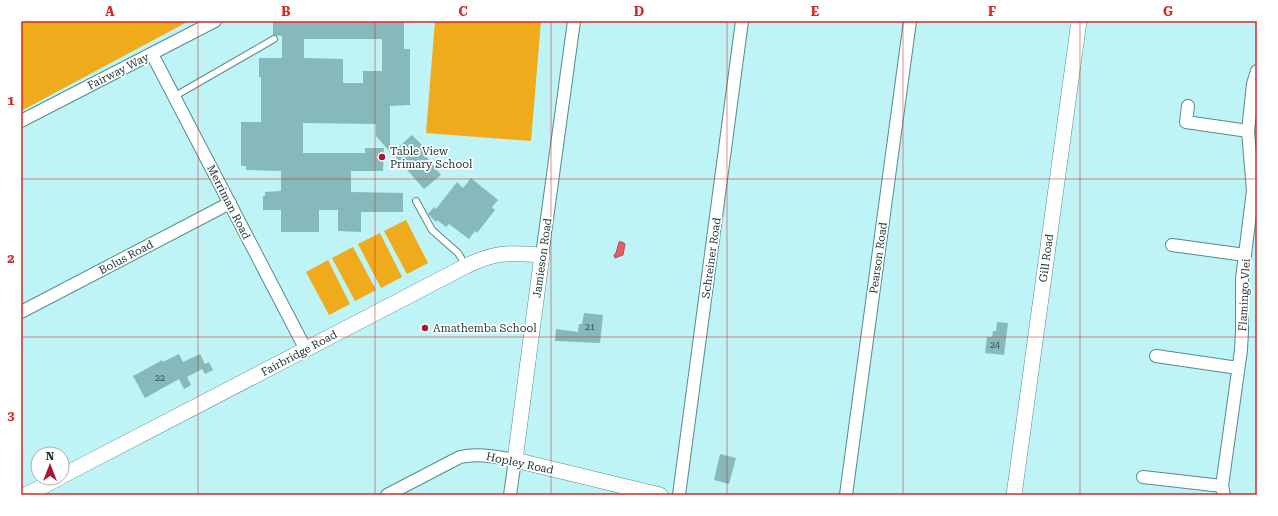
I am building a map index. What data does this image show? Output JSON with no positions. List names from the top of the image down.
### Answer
{
  "streets": {
    "street": [
      "Fairway Way",
      "Merriman Road",
      "Bolus Road",
      "Jamieson Road",
      "Schreiner Road",
      "Pearson Road",
      "Gill Road",
      "Flamingo Vlei",
      "Fairbridge Road",
      "Hopley Road"
    ]
  },
  "crossings": [
    ["Fairway Way", "Merriman Road"],
    ["Merriman Road", "Bolus Road"],
    ["Merriman Road", "Fairbridge Road"],
    ["Jamieson Road", "Fairbridge Road"],
    ["Jamieson Road", "Hopley Road"]
  ],
  "places": ["Table View Primary School", "Amathemba School"],
  "house_numbers": ["21", "24", "22"],
  "north": "top",
  "grid": {
    "columns": [
      "A",
      "B",
      "C",
      "D",
      "E",
      "F",
      "G"
    ],
    "rows": ["1", "2", "3"]
  }
}
